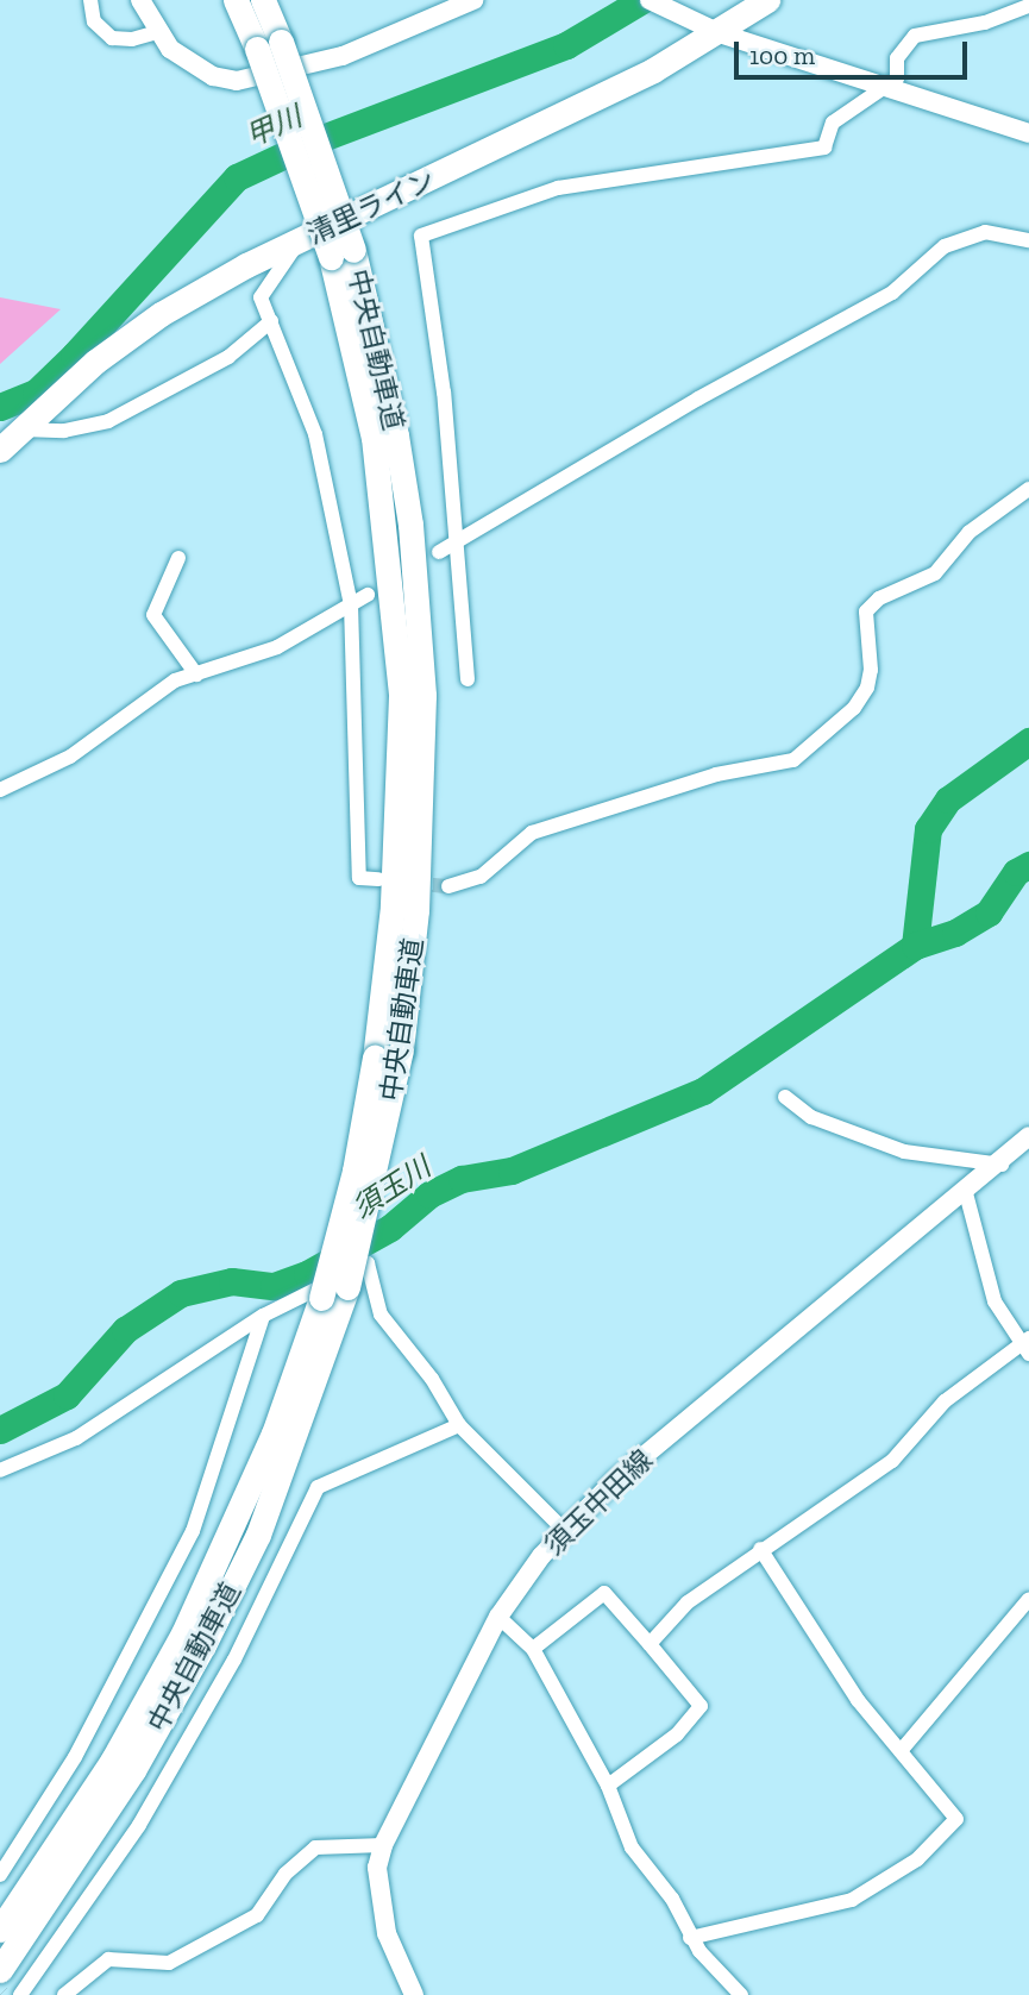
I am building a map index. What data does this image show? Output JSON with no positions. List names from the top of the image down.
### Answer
{
  "streets": {
    "highway": ["清里ライン", "中央自動車道"],
    "main road": ["須玉中田線"]
  },
  "water": ["甲川", "須玉川"],
  "scale_bar": "100 m"
}
